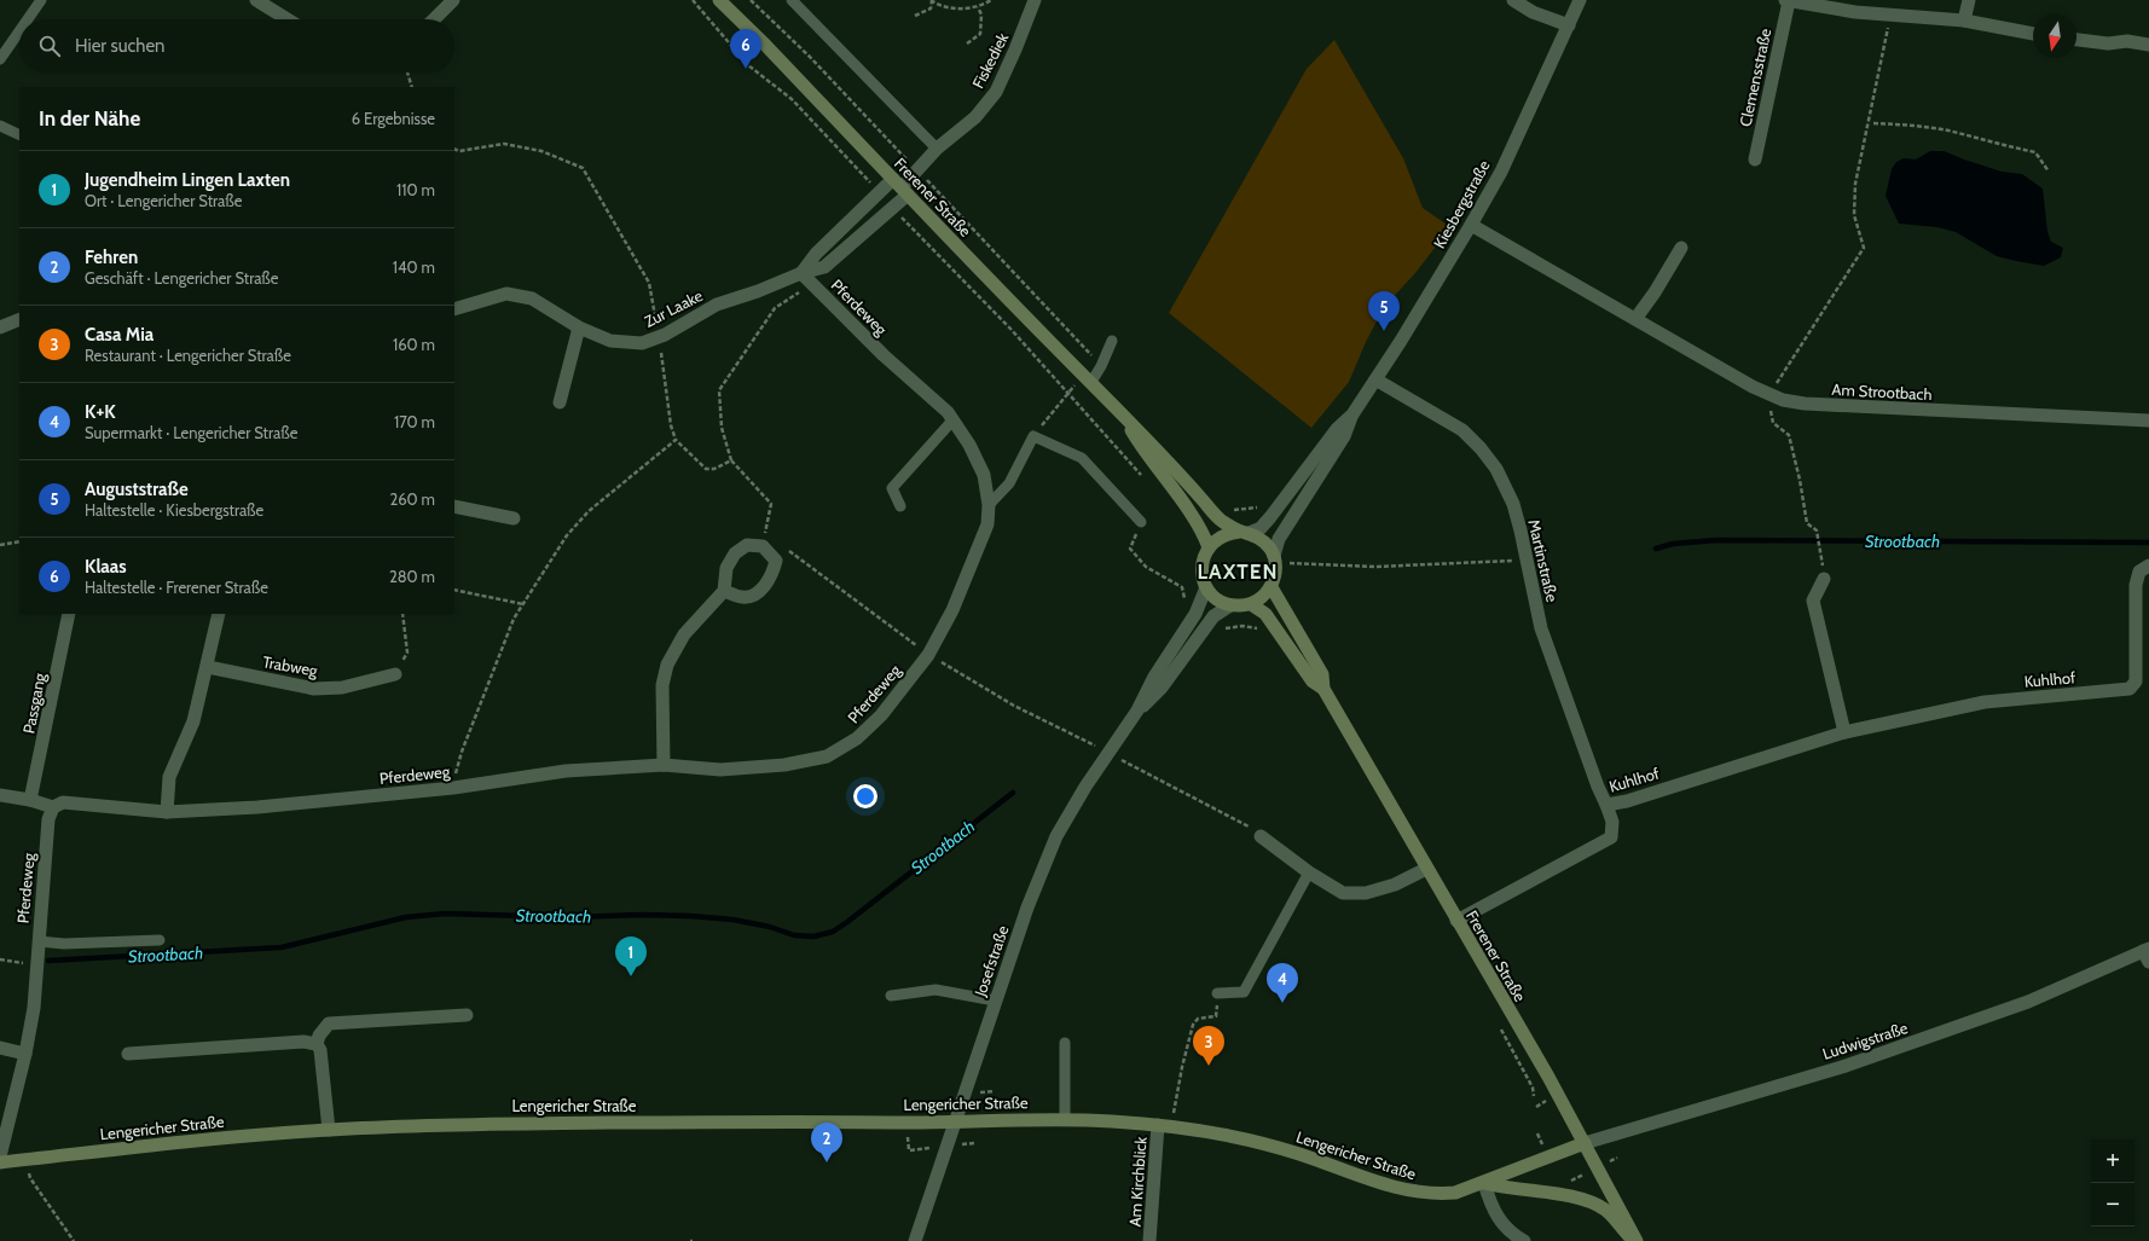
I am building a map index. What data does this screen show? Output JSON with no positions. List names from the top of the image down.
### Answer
{
  "streets": {
    "main road": ["Frerener Straße", "Lengericher Straße"],
    "street": [
      "Fiskediek",
      "Clemensstraße",
      "Kiesbergstraße",
      "Pferdeweg",
      "Zur Laake",
      "Am Strootbach",
      "Martinstraße",
      "Trabweg",
      "Kuhlhof",
      "Passgang",
      "Josefstraße",
      "Ludwigstraße",
      "Am Kirchblick"
    ]
  },
  "crossings": [
    ["Fiskediek", "Frerener Straße"],
    ["Fiskediek", "Pferdeweg"],
    ["Frerener Straße", "Kiesbergstraße"],
    ["Frerener Straße", "Pferdeweg"],
    ["Frerener Straße", "Kuhlhof"],
    ["Frerener Straße", "Josefstraße"],
    ["Frerener Straße", "Ludwigstraße"],
    ["Frerener Straße", "Lengericher Straße"],
    ["Kiesbergstraße", "Am Strootbach"],
    ["Kiesbergstraße", "Martinstraße"],
    ["Kiesbergstraße", "Josefstraße"],
    ["Pferdeweg", "Zur Laake"],
    ["Martinstraße", "Kuhlhof"],
    ["Josefstraße", "Lengericher Straße"],
    ["Ludwigstraße", "Lengericher Straße"],
    ["Lengericher Straße", "Am Kirchblick"]
  ],
  "districts": ["LAXTEN"],
  "water": ["Strootbach"],
  "north": "bottom",
  "page": {
    "search": "Hier suchen",
    "pins": [
      "6",
      "5",
      "1",
      "4",
      "3",
      "2"
    ],
    "heading": ["In der Nähe", "6 Ergebnisse"],
    "list": [
      {
        "mark": "1",
        "name": "Jugendheim Lingen Laxten",
        "note": "Ort · Lengericher Straße",
        "value": "110 m"
      },
      {
        "mark": "2",
        "name": "Fehren",
        "note": "Geschäft · Lengericher Straße",
        "value": "140 m"
      },
      {
        "mark": "3",
        "name": "Casa Mia",
        "note": "Restaurant · Lengericher Straße",
        "value": "160 m"
      },
      {
        "mark": "4",
        "name": "K+K",
        "note": "Supermarkt · Lengericher Straße",
        "value": "170 m"
      },
      {
        "mark": "5",
        "name": "Auguststraße",
        "note": "Haltestelle · Kiesbergstraße",
        "value": "260 m"
      },
      {
        "mark": "6",
        "name": "Klaas",
        "note": "Haltestelle · Frerener Straße",
        "value": "280 m"
      }
    ],
    "map_buttons": ["+", "−"]
  }
}
